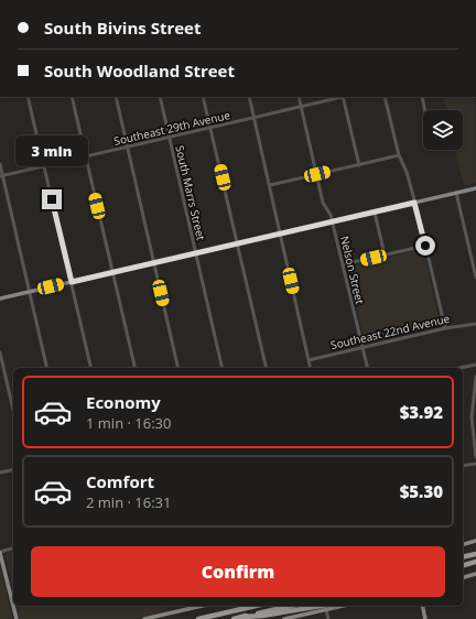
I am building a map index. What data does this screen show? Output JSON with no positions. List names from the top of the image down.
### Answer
{
  "streets": {
    "street": [
      "Southeast 29th Avenue",
      "South Marrs Street",
      "Nelson Street",
      "Southeast 22nd Avenue"
    ]
  },
  "crossings": [
    ["Southeast 29th Avenue", "South Marrs Street"],
    ["Southeast 29th Avenue", "Nelson Street"],
    ["Nelson Street", "Southeast 22nd Avenue"]
  ],
  "page": {
    "banner": ["South Bivins Street", "South Woodland Street"],
    "bubble": "3 min",
    "list": [
      {
        "name": "Economy",
        "note": "1 min · 16:30",
        "value": "$3.92"
      },
      {
        "name": "Comfort",
        "note": "2 min · 16:31",
        "value": "$5.30"
      }
    ],
    "buttons": "Confirm"
  }
}
